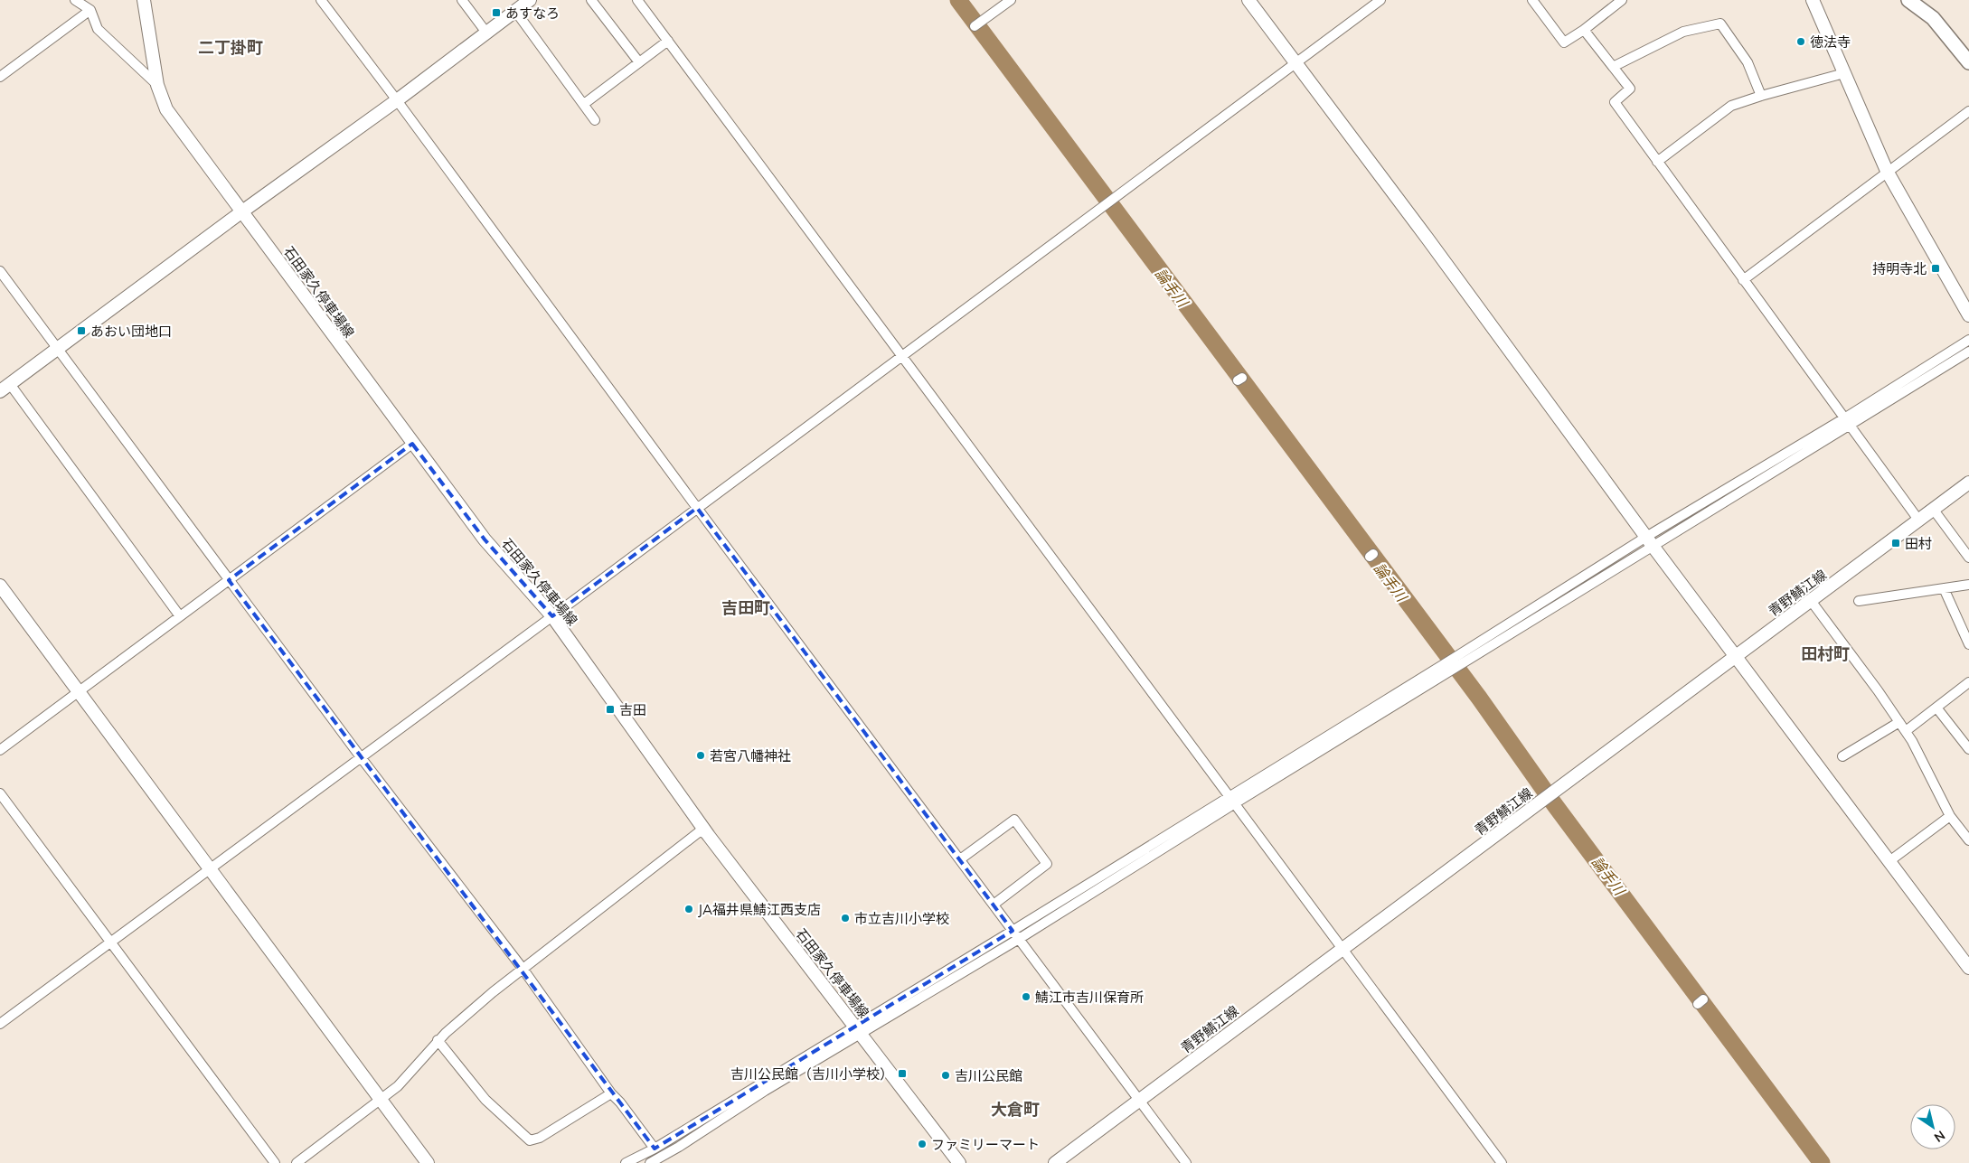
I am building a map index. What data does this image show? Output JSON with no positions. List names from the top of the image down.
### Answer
{
  "streets": {
    "street": ["石田家久停車場線", "青野鯖江線"]
  },
  "districts": [
    "二丁掛町",
    "吉田町",
    "田村町",
    "大倉町"
  ],
  "water": ["論手川"],
  "places": {
    "transit": [
      "あすなろ",
      "持明寺北",
      "あおい団地口",
      "田村",
      "吉田",
      "吉川公民館（吉川小学校）"
    ],
    "other": [
      "徳法寺",
      "若宮八幡神社",
      "JA福井県鯖江西支店",
      "市立吉川小学校",
      "鯖江市吉川保育所",
      "吉川公民館",
      "ファミリーマート"
    ]
  },
  "north": "bottom right"
}
